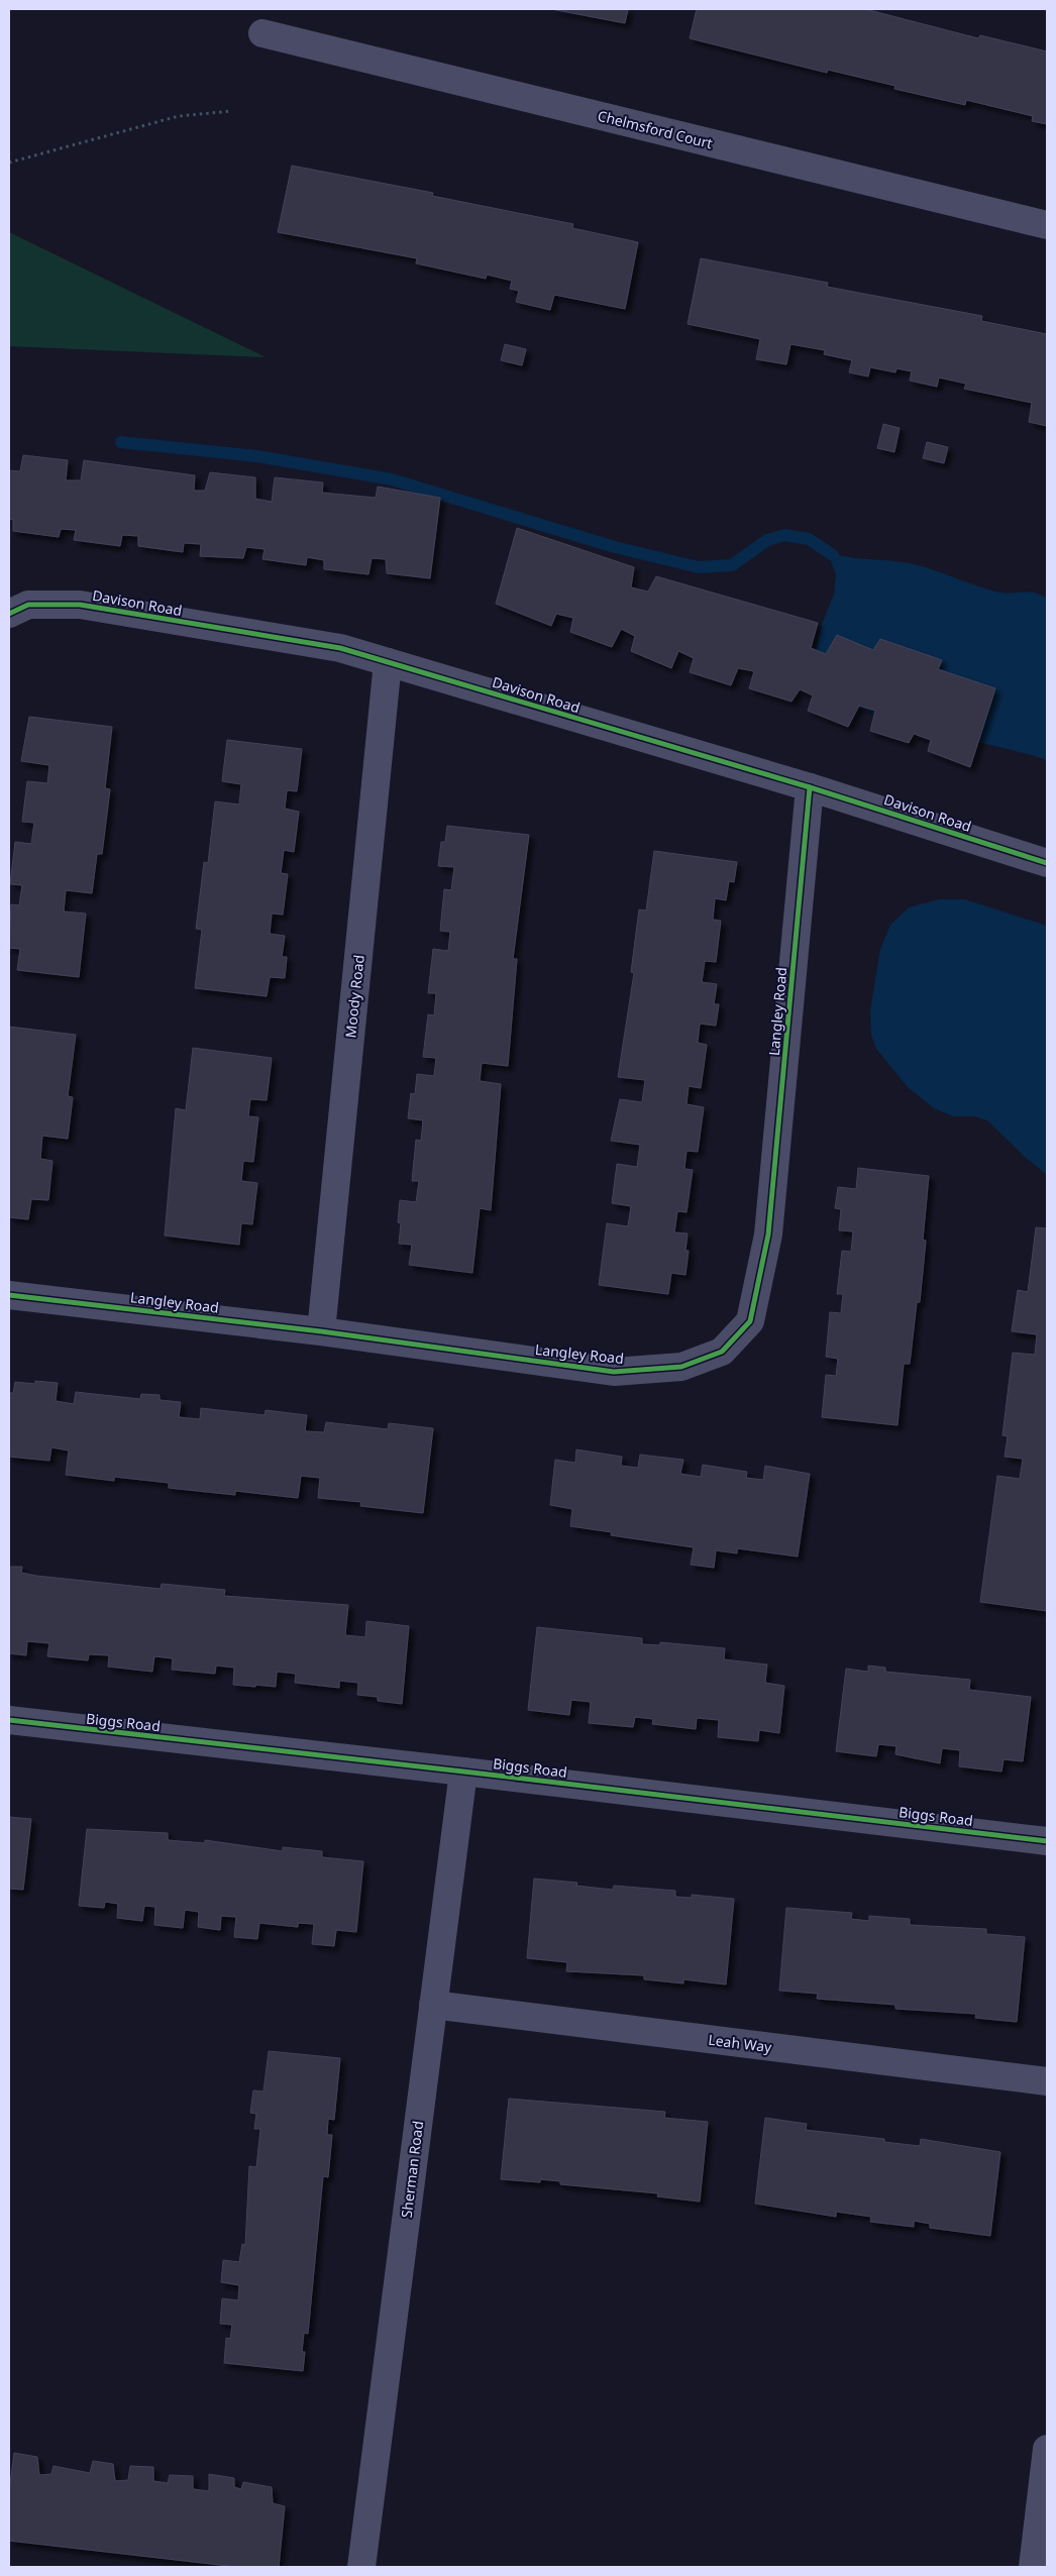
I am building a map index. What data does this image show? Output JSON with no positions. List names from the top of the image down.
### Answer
{
  "streets": {
    "street": [
      "Chelmsford Court",
      "Davison Road",
      "Moody Road",
      "Langley Road",
      "Biggs Road",
      "Leah Way",
      "Sherman Road"
    ]
  },
  "crossings": [
    ["Davison Road", "Moody Road"],
    ["Davison Road", "Langley Road"],
    ["Moody Road", "Langley Road"],
    ["Biggs Road", "Sherman Road"],
    ["Leah Way", "Sherman Road"]
  ]
}
